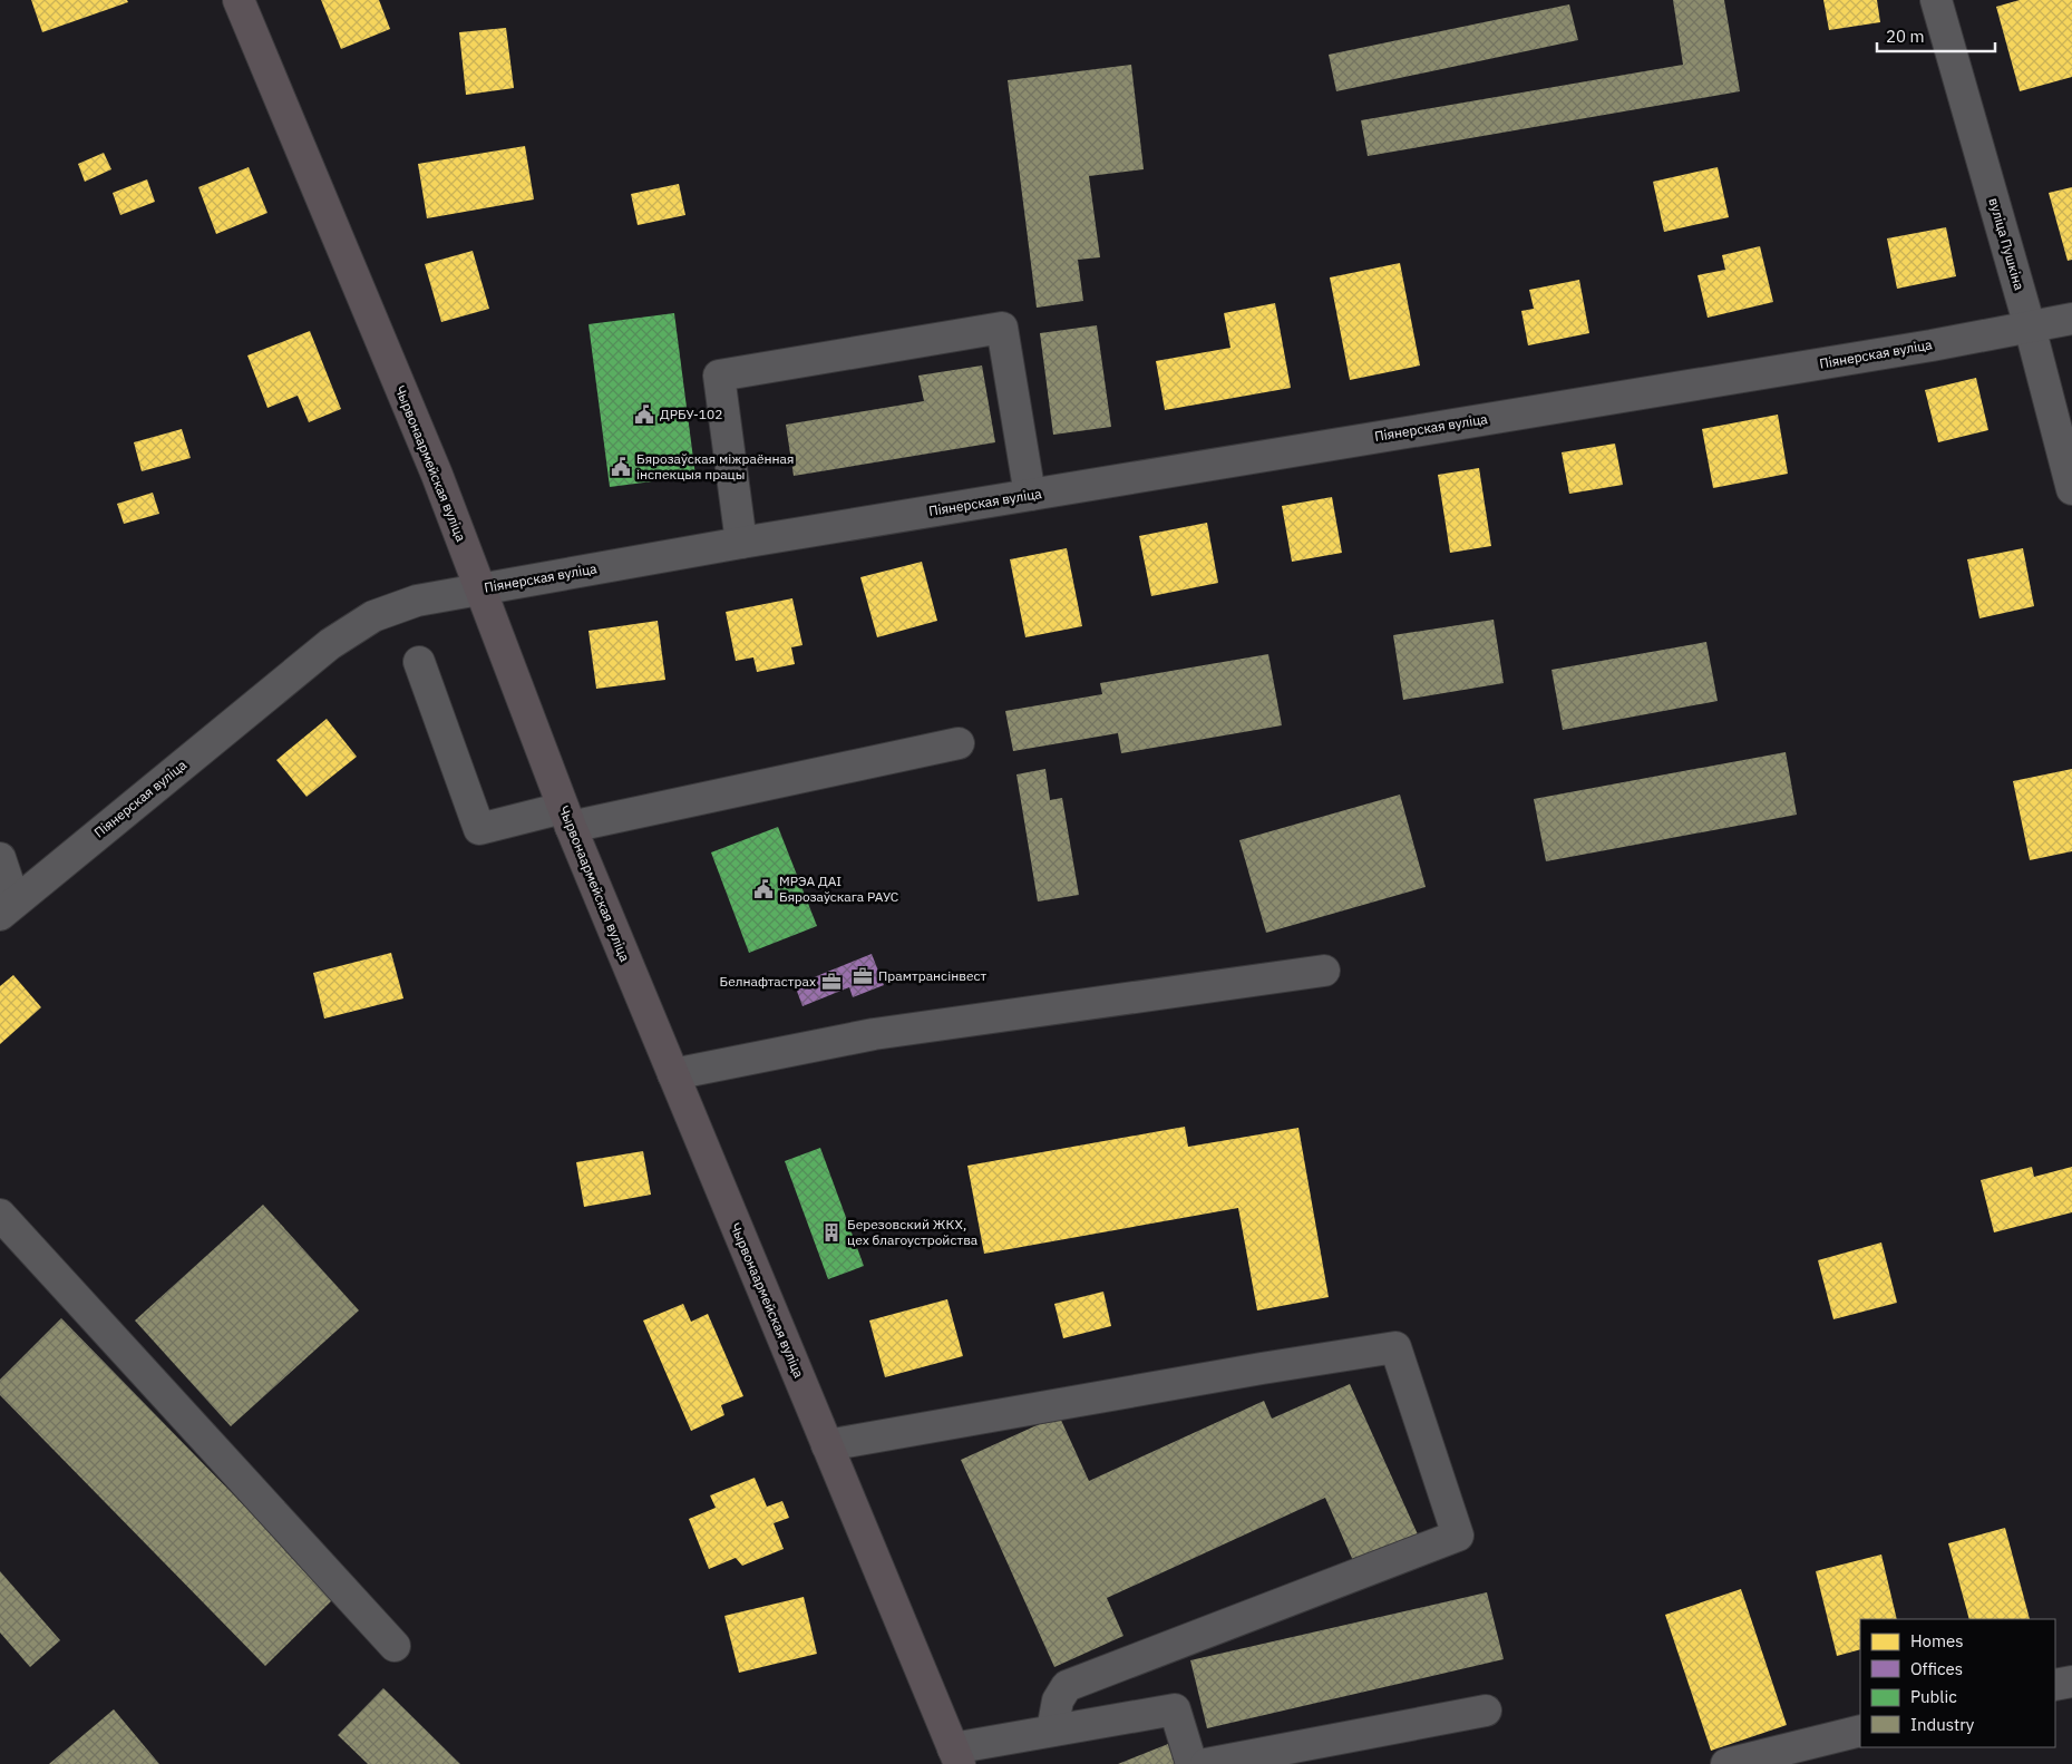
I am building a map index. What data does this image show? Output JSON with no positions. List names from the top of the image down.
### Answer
{
  "streets": {
    "main road": ["Чырвонаармейская вуліца"],
    "street": ["вуліца Пушкіна", "Піянерская вуліца"]
  },
  "crossings": [
    ["вуліца Пушкіна", "Піянерская вуліца"],
    ["Піянерская вуліца", "Чырвонаармейская вуліца"]
  ],
  "places": {
    "public building": ["ДРБУ-102", "Бярозаўская міжраённая інспекцыя працы", "МРЭА ДАІ Бярозаўскага РАУС"],
    "office": ["Прамтрансінвест", "Белнафтастрах"],
    "building": ["Березовский ЖКХ, цех благоустройства"]
  },
  "legend": [
    "Homes",
    "Offices",
    "Public",
    "Industry"
  ],
  "scale_bar": "20 m"
}
